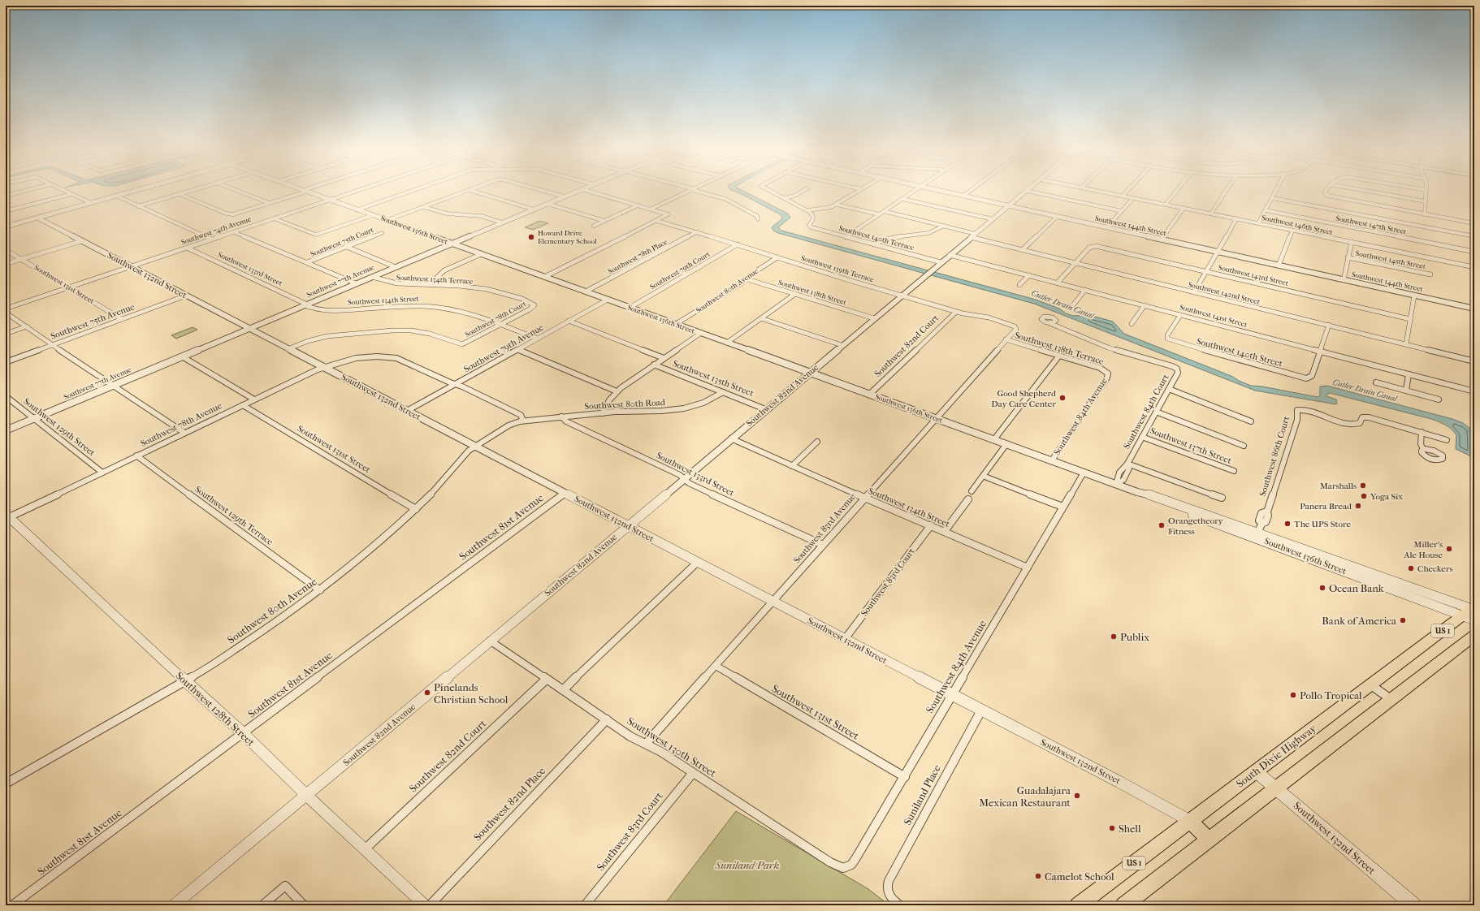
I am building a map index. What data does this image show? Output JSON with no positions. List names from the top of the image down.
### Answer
{
  "streets": {
    "highway": ["US 1", "South Dixie Highway"],
    "main road": ["Southwest 132nd Street"],
    "street": [
      "Southwest 146th Street",
      "Southwest 147th Street",
      "Southwest 144th Street",
      "Southwest 136th Street",
      "Southwest 74th Avenue",
      "Southwest 140th Terrace",
      "Southwest 75th Court",
      "Southwest 78th Place",
      "Southwest 145th Street",
      "Southwest 133rd Street",
      "Southwest 139th Terrace",
      "Southwest 79th Court",
      "Southwest 143rd Street",
      "Southwest 134th Terrace",
      "Southwest 77th Avenue",
      "Southwest 131st Street",
      "Southwest 80th Avenue",
      "Southwest 138th Street",
      "Southwest 142nd Street",
      "Southwest 134th Street",
      "Southwest 141st Street",
      "Southwest 78th Court",
      "Southwest 75th Avenue",
      "Southwest 82nd Court",
      "Southwest 79th Avenue",
      "Southwest 138th Terrace",
      "Southwest 140th Street",
      "Southwest 135th Street",
      "Southwest 82nd Avenue",
      "Southwest 80th Road",
      "Southwest 84th Court",
      "Southwest 84th Avenue",
      "Southwest 78th Avenue",
      "Southwest 129th Street",
      "Southwest 137th Street",
      "Southwest 86th Court",
      "Southwest 129th Terrace",
      "Southwest 81st Avenue",
      "Southwest 83rd Avenue",
      "Southwest 83rd Court",
      "Southwest 128th Street",
      "Southwest 130th Street",
      "Suniland Place",
      "Southwest 82nd Place"
    ]
  },
  "crossings": [
    ["Southwest 144th Street", "Southwest 82nd Avenue"],
    ["Southwest 136th Street", "Southwest 74th Avenue"],
    ["Southwest 136th Street", "Southwest 78th Place"],
    ["Southwest 136th Street", "Southwest 79th Court"],
    ["Southwest 136th Street", "Southwest 77th Avenue"],
    ["Southwest 136th Street", "Southwest 80th Avenue"],
    ["Southwest 136th Street", "Southwest 82nd Court"],
    ["Southwest 136th Street", "Southwest 79th Avenue"],
    ["Southwest 136th Street", "Southwest 82nd Avenue"],
    ["Southwest 136th Street", "Southwest 84th Court"],
    ["Southwest 136th Street", "Southwest 84th Avenue"],
    ["Southwest 136th Street", "Southwest 86th Court"],
    ["Southwest 136th Street", "Southwest 83rd Avenue"],
    ["Southwest 136th Street", "South Dixie Highway"],
    ["Southwest 74th Avenue", "Southwest 133rd Street"],
    ["Southwest 74th Avenue", "Southwest 132nd Street"],
    ["Southwest 74th Avenue", "Southwest 131st Street"],
    ["Southwest 140th Terrace", "Southwest 82nd Avenue"],
    ["Southwest 78th Place", "Southwest 139th Terrace"],
    ["Southwest 133rd Street", "Southwest 77th Avenue"],
    ["Southwest 133rd Street", "Southwest 134th Street"],
    ["Southwest 133rd Street", "Southwest 82nd Avenue"],
    ["Southwest 133rd Street", "Southwest 80th Road"],
    ["Southwest 133rd Street", "Southwest 83rd Avenue"],
    ["Southwest 139th Terrace", "Southwest 79th Court"],
    ["Southwest 139th Terrace", "Southwest 80th Avenue"],
    ["Southwest 139th Terrace", "Southwest 82nd Court"],
    ["Southwest 139th Terrace", "Southwest 82nd Avenue"],
    ["Southwest 139th Terrace", "Southwest 83rd Avenue"],
    ["Southwest 132nd Street", "Southwest 77th Avenue"],
    ["Southwest 132nd Street", "Southwest 80th Avenue"],
    ["Southwest 132nd Street", "Southwest 78th Court"],
    ["Southwest 132nd Street", "Southwest 75th Avenue"],
    ["Southwest 132nd Street", "Southwest 79th Avenue"],
    ["Southwest 132nd Street", "Southwest 82nd Avenue"],
    ["Southwest 132nd Street", "Southwest 84th Avenue"],
    ["Southwest 132nd Street", "Southwest 78th Avenue"],
    ["Southwest 132nd Street", "Southwest 81st Avenue"],
    ["Southwest 132nd Street", "Southwest 83rd Avenue"],
    ["Southwest 132nd Street", "Southwest 83rd Court"],
    ["Southwest 132nd Street", "US 1"],
    ["Southwest 132nd Street", "South Dixie Highway"],
    ["Southwest 132nd Street", "Suniland Place"],
    ["Southwest 143rd Street", "Southwest 142nd Street"],
    ["Southwest 134th Terrace", "Southwest 77th Avenue"],
    ["Southwest 134th Terrace", "Southwest 78th Court"],
    ["Southwest 77th Avenue", "Southwest 134th Street"],
    ["Southwest 77th Avenue", "Southwest 129th Street"],
    ["Southwest 131st Street", "Southwest 80th Avenue"],
    ["Southwest 131st Street", "Southwest 75th Avenue"],
    ["Southwest 131st Street", "Southwest 84th Avenue"],
    ["Southwest 131st Street", "Southwest 78th Avenue"],
    ["Southwest 131st Street", "Southwest 83rd Avenue"],
    ["Southwest 80th Avenue", "Southwest 138th Street"],
    ["Southwest 80th Avenue", "Southwest 80th Road"],
    ["Southwest 80th Avenue", "Southwest 129th Terrace"],
    ["Southwest 80th Avenue", "Southwest 128th Street"],
    ["Southwest 138th Street", "Southwest 82nd Avenue"],
    ["Southwest 142nd Street", "Southwest 82nd Avenue"],
    ["Southwest 134th Street", "Southwest 78th Court"],
    ["Southwest 134th Street", "Southwest 79th Avenue"],
    ["Southwest 134th Street", "Southwest 82nd Avenue"],
    ["Southwest 134th Street", "Southwest 84th Avenue"],
    ["Southwest 134th Street", "Southwest 83rd Avenue"],
    ["Southwest 134th Street", "Southwest 83rd Court"],
    ["Southwest 141st Street", "Southwest 140th Street"],
    ["Southwest 141st Street", "Southwest 82nd Avenue"],
    ["Southwest 82nd Court", "Southwest 128th Street"],
    ["Southwest 82nd Court", "Southwest 130th Street"],
    ["Southwest 79th Avenue", "Southwest 135th Street"],
    ["Southwest 79th Avenue", "Southwest 78th Avenue"],
    ["Southwest 138th Terrace", "Southwest 84th Avenue"],
    ["Southwest 138th Terrace", "Southwest 83rd Avenue"],
    ["Southwest 135th Street", "Southwest 82nd Avenue"],
    ["Southwest 135th Street", "Southwest 80th Road"],
    ["Southwest 82nd Avenue", "Southwest 128th Street"],
    ["Southwest 82nd Avenue", "Southwest 130th Street"],
    ["Southwest 84th Court", "Southwest 137th Street"],
    ["Southwest 84th Avenue", "Southwest 130th Street"],
    ["Southwest 78th Avenue", "Southwest 129th Street"],
    ["Southwest 78th Avenue", "Southwest 129th Terrace"],
    ["Southwest 78th Avenue", "Southwest 128th Street"],
    ["Southwest 81st Avenue", "Southwest 128th Street"],
    ["Southwest 83rd Avenue", "Southwest 130th Street"],
    ["Southwest 83rd Court", "Southwest 130th Street"],
    ["Southwest 130th Street", "Southwest 82nd Place"]
  ],
  "water": ["Cutler Drain Canal"],
  "parks": ["Suniland Park"],
  "places": [
    "Howard Drive Elementary School",
    "Good Shepherd Day Care Center",
    "Marshalls",
    "Yoga Six",
    "Panera Bread",
    "The UPS Store",
    "Orangetheory Fitness",
    "Miller's Ale House",
    "Checkers",
    "Ocean Bank",
    "Bank of America",
    "Publix",
    "Pinelands Christian School",
    "Pollo Tropical",
    "Guadalajara Mexican Restaurant",
    "Shell",
    "Camelot School"
  ]
}
